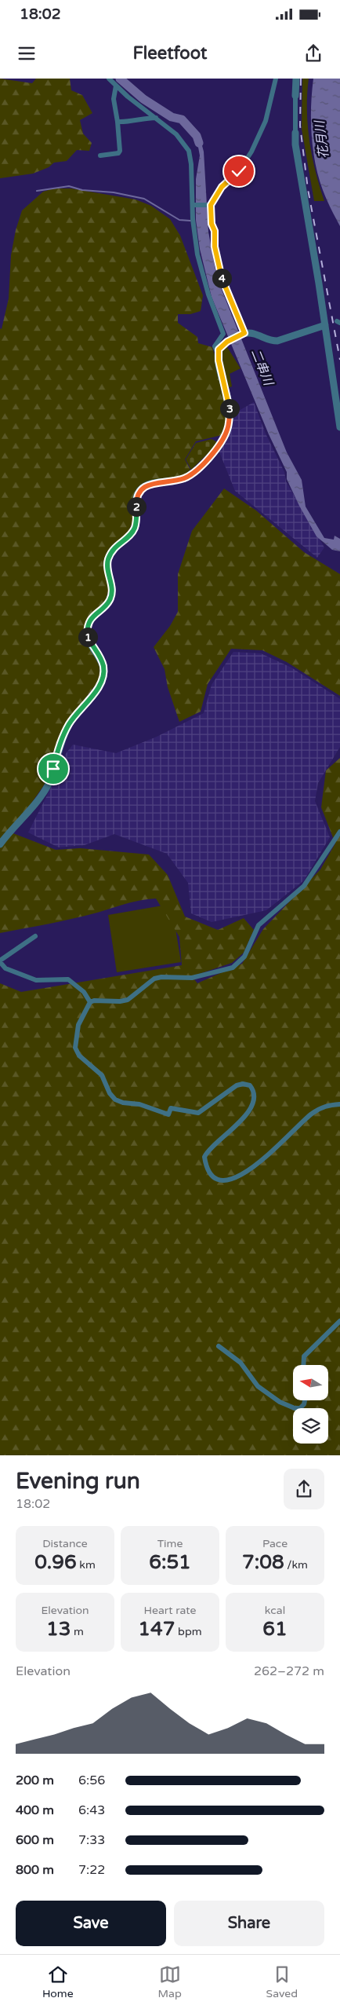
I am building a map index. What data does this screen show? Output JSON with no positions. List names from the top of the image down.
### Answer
{
  "water": ["花月川", "二串川"],
  "north": "left",
  "page": {
    "status": "18:02",
    "header": "Fleetfoot",
    "pins": [
      "4",
      "3",
      "2",
      "1"
    ],
    "heading": ["Evening run", "18:02"],
    "stats": [
      ["Distance", "0.96 km"],
      ["Time", "6:51"],
      ["Pace", "7:08 /km"],
      ["Elevation", "13 m"],
      ["Heart rate", "147 bpm"],
      ["kcal", "61"]
    ],
    "chart": ["Elevation", "262–272 m"],
    "list": [
      {
        "name": "200 m",
        "note": "6:56"
      },
      {
        "name": "400 m",
        "note": "6:43"
      },
      {
        "name": "600 m",
        "note": "7:33"
      },
      {
        "name": "800 m",
        "note": "7:22"
      }
    ],
    "buttons": ["Save", "Share"],
    "tabs": ["Home", "Map", "Saved"]
  }
}
